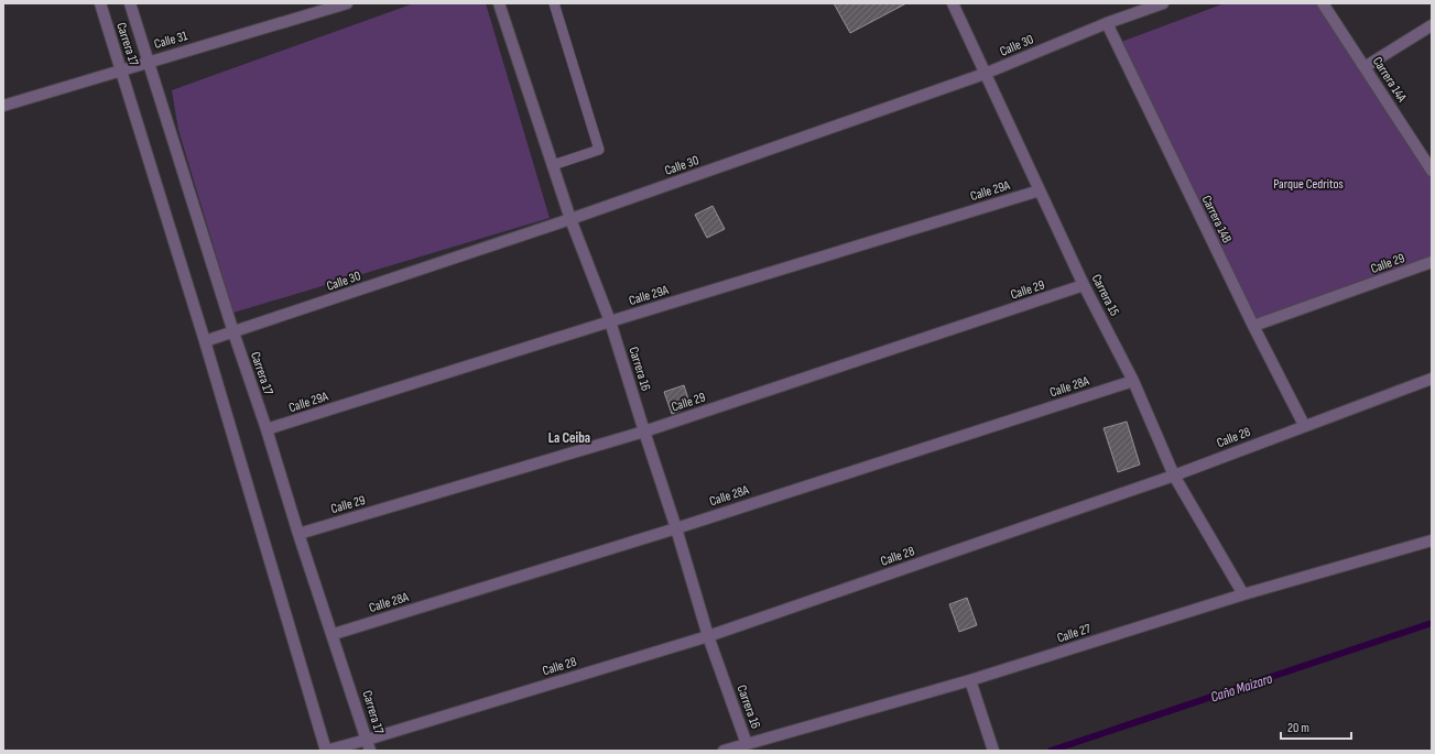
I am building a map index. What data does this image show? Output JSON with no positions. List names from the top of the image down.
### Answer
{
  "streets": {
    "street": [
      "Calle 31",
      "Carrera 17",
      "Calle 30",
      "Carrera 14A",
      "Calle 29A",
      "Carrera 14B",
      "Calle 29",
      "Carrera 15",
      "Carrera 16",
      "Calle 28A",
      "Calle 28",
      "Calle 27"
    ]
  },
  "crossings": [
    ["Calle 31", "Carrera 17"],
    ["Carrera 17", "Calle 30"],
    ["Carrera 17", "Calle 29A"],
    ["Carrera 17", "Calle 29"],
    ["Carrera 17", "Calle 28A"],
    ["Carrera 17", "Calle 28"],
    ["Calle 30", "Carrera 14B"],
    ["Calle 30", "Carrera 15"],
    ["Calle 30", "Carrera 16"],
    ["Calle 29A", "Carrera 15"],
    ["Calle 29A", "Carrera 16"],
    ["Carrera 14B", "Calle 29"],
    ["Carrera 14B", "Calle 28"],
    ["Calle 29", "Carrera 15"],
    ["Calle 29", "Carrera 16"],
    ["Carrera 15", "Calle 28A"],
    ["Carrera 15", "Calle 28"],
    ["Carrera 15", "Calle 27"],
    ["Carrera 16", "Calle 28A"],
    ["Carrera 16", "Calle 28"],
    ["Carrera 16", "Calle 27"]
  ],
  "districts": ["La Ceiba"],
  "water": ["Caño Maizaro"],
  "parks": ["Parque Cedritos"],
  "scale_bar": "20 m"
}
